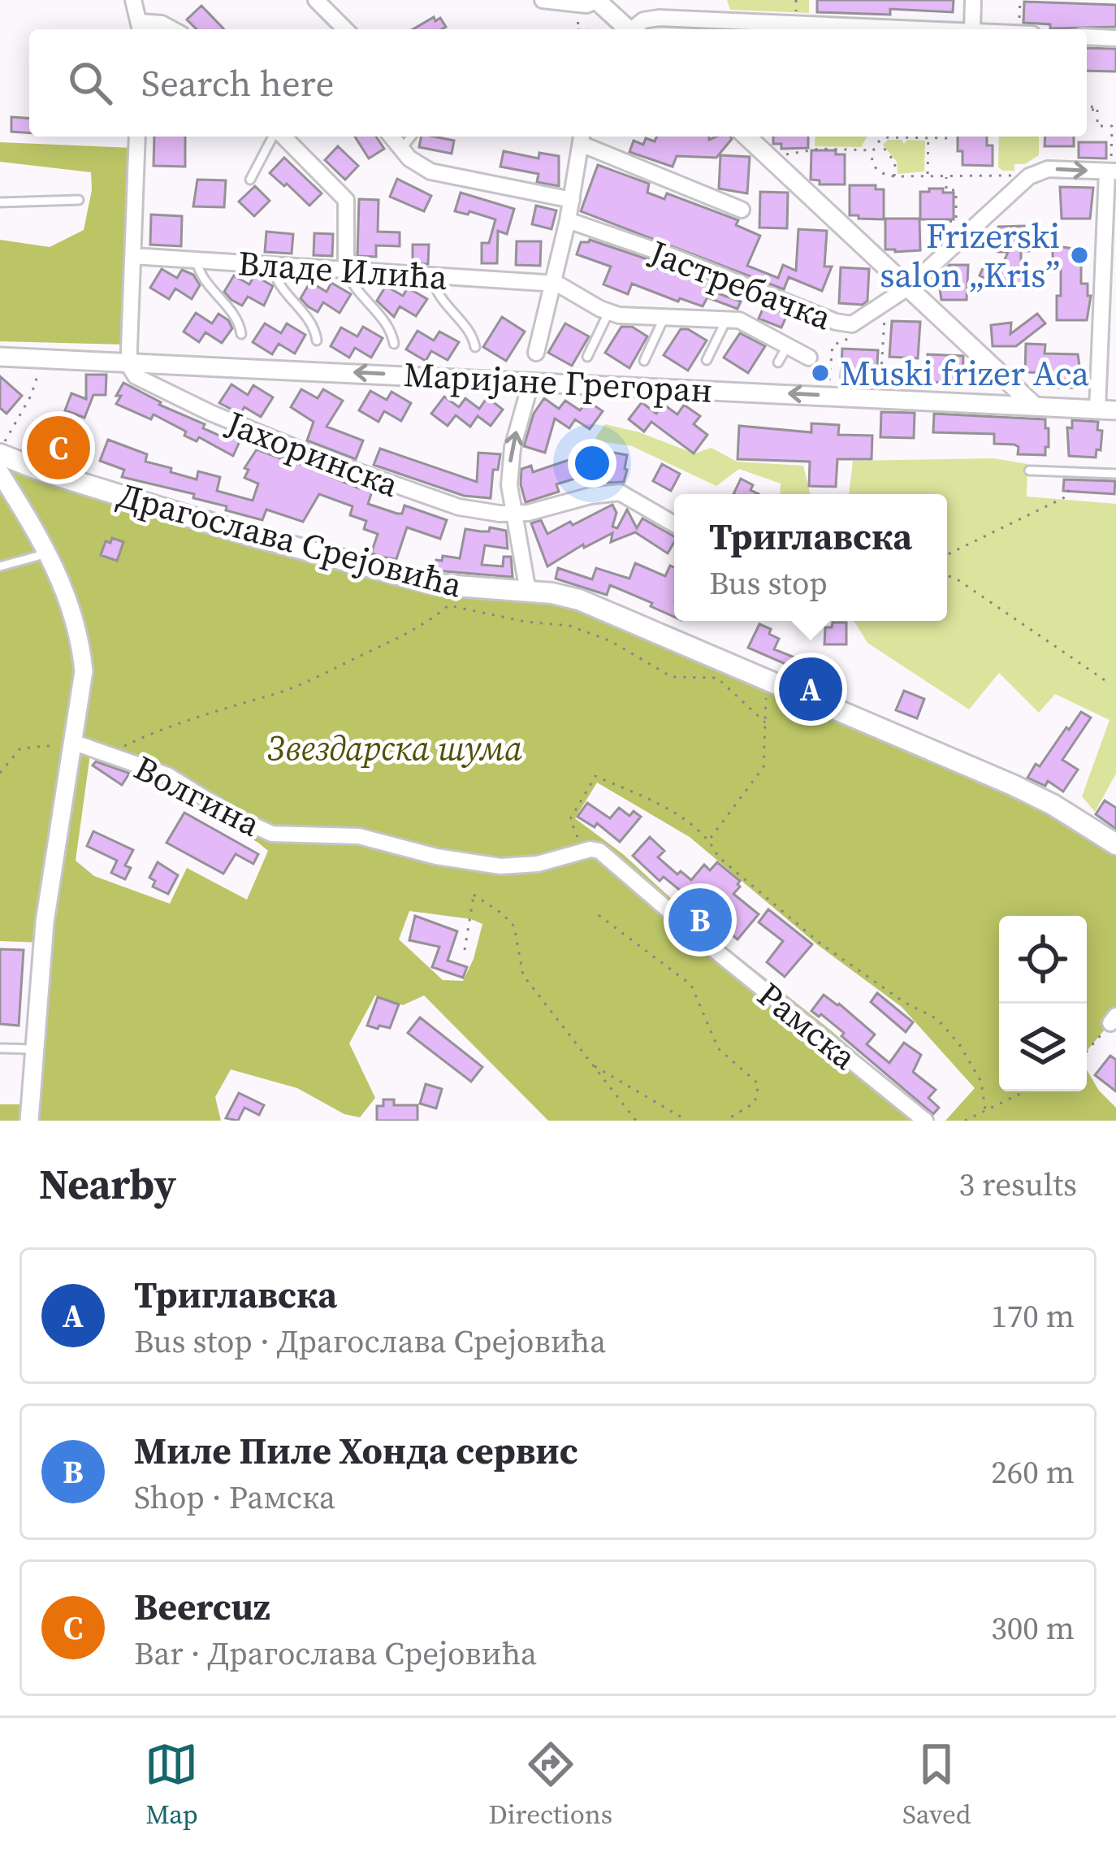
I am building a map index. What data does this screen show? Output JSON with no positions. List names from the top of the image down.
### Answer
{
  "streets": {
    "main road": ["Драгослава Срејовића"],
    "street": [
      "Владе Илића",
      "Јастребачка",
      "Маријане Грегоран",
      "Јахоринска",
      "Волгина",
      "Рамска"
    ]
  },
  "crossings": [
    ["Маријане Грегоран", "Јахоринска"],
    ["Волгина", "Рамска"]
  ],
  "one_way": ["Маријане Грегоран"],
  "parks": ["Звездарска шума"],
  "places": ["Frizerski salon „Kris”", "Muski frizer Aca"],
  "page": {
    "search": "Search here",
    "pins": ["C", "A", "B"],
    "popup": ["Триглавска", "Bus stop"],
    "heading": ["Nearby", "3 results"],
    "list": [
      {
        "mark": "A",
        "name": "Триглавска",
        "note": "Bus stop · Драгослава Срејовића",
        "value": "170 m"
      },
      {
        "mark": "B",
        "name": "Миле Пиле Хонда сервис",
        "note": "Shop · Рамска",
        "value": "260 m"
      },
      {
        "mark": "C",
        "name": "Beercuz",
        "note": "Bar · Драгослава Срејовића",
        "value": "300 m"
      }
    ],
    "nav": ["Map", "Directions", "Saved"]
  }
}
